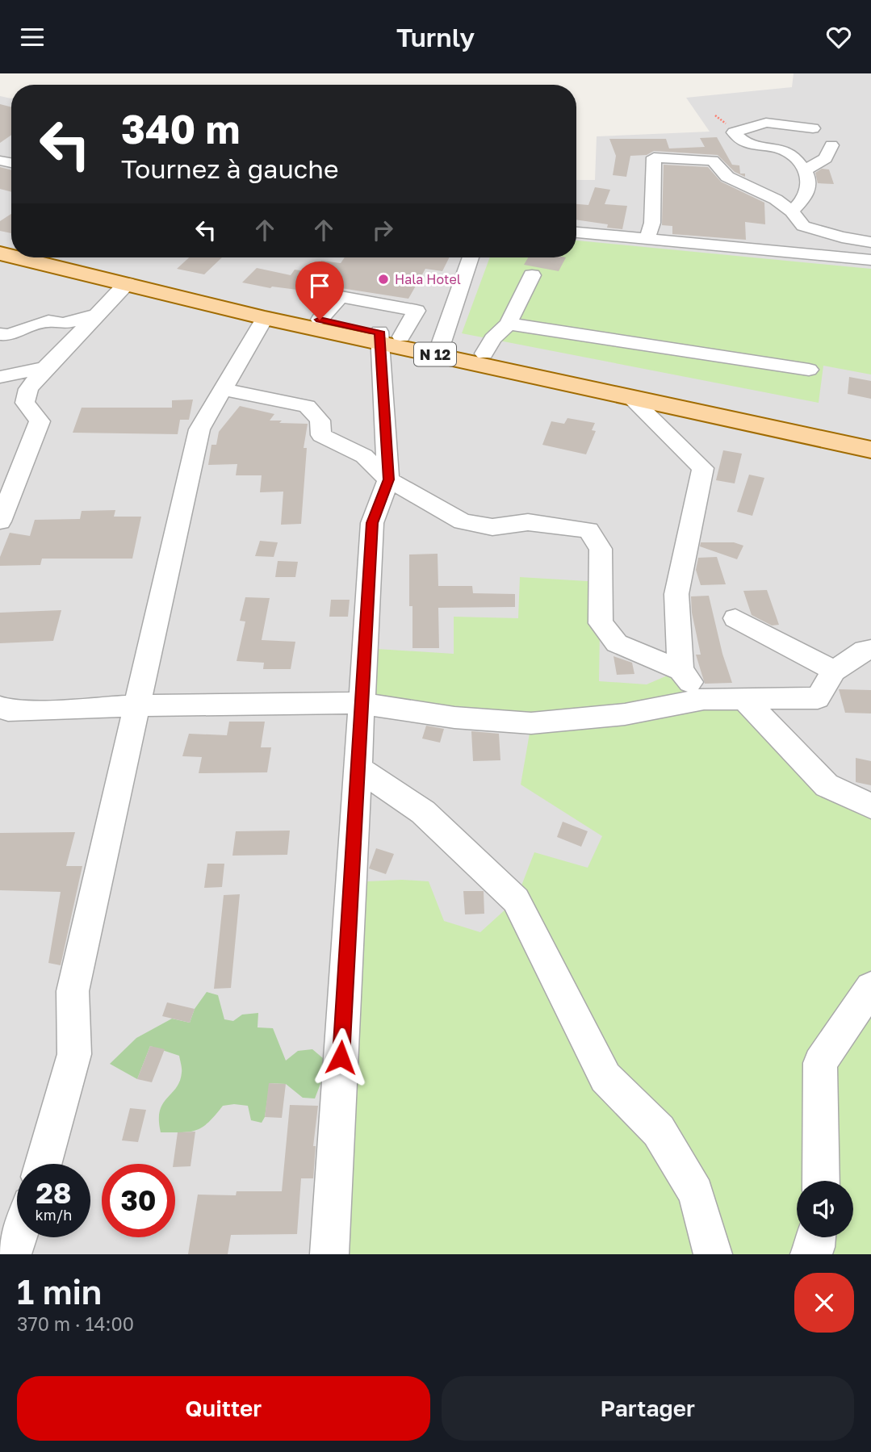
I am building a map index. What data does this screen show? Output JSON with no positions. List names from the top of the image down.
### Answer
{
  "streets": {
    "main road": ["N 12"]
  },
  "places": ["Hala Hotel"],
  "page": {
    "header": "Turnly",
    "turn": ["340 m", "Tournez à gauche"],
    "speed": "28 km/h",
    "limit": "30",
    "heading": ["1 min", "370 m · 14:00"],
    "buttons": ["Quitter", "Partager"]
  }
}
